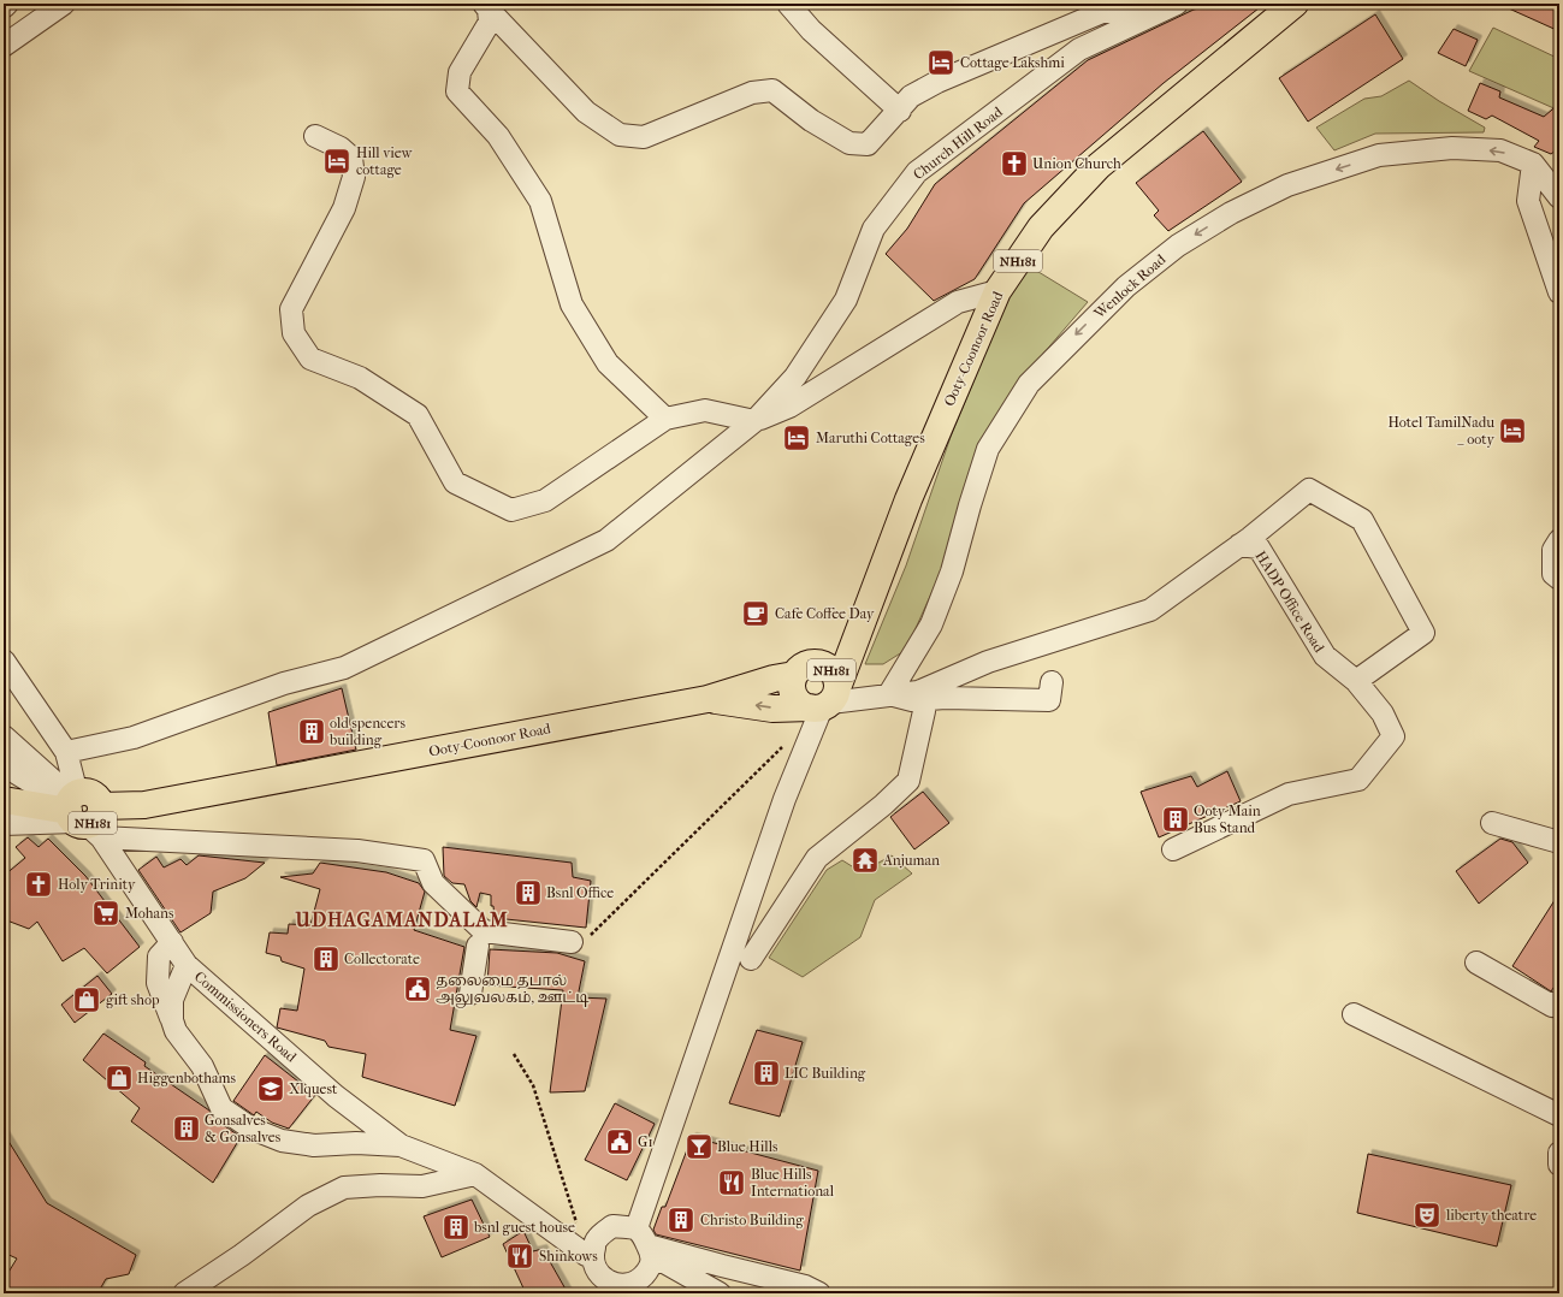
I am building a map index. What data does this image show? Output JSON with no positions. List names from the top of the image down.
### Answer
{
  "streets": {
    "highway": ["NH181", "Ooty-Coonoor Road"],
    "street": [
      "Church Hill Road",
      "Wenlock Road",
      "HADP Office Road",
      "Commissioners Road"
    ]
  },
  "crossings": [
    ["NH181", "Ooty-Coonoor Road"],
    ["Ooty-Coonoor Road", "Commissioners Road"]
  ],
  "districts": ["UDHAGAMANDALAM"],
  "places": {
    "hotel": [
      "Cottage Lakshmi",
      "Hill view cottage",
      "Hotel TamilNadu _ ooty",
      "Maruthi Cottages"
    ],
    "church": ["Union Church", "Holy Trinity"],
    "cafe": ["Cafe Coffee Day"],
    "building": [
      "old spencers building",
      "Ooty Main Bus Stand",
      "Bsnl Office",
      "Collectorate",
      "LIC Building",
      "Gonsalves & Gonsalves",
      "Christo Building",
      "bsnl guest house"
    ],
    "temple": ["Anjuman"],
    "supermarket": ["Mohans"],
    "public building": ["தலைமை தபால் அலுவலகம், ஊட்டி", "G1"],
    "shop": ["gift shop", "Higgenbothams"],
    "school or university": ["Xlquest"],
    "bar": ["Blue Hills"],
    "restaurant": ["Blue Hills International", "Shinkows"],
    "theatre": ["liberty theatre"]
  }
}
